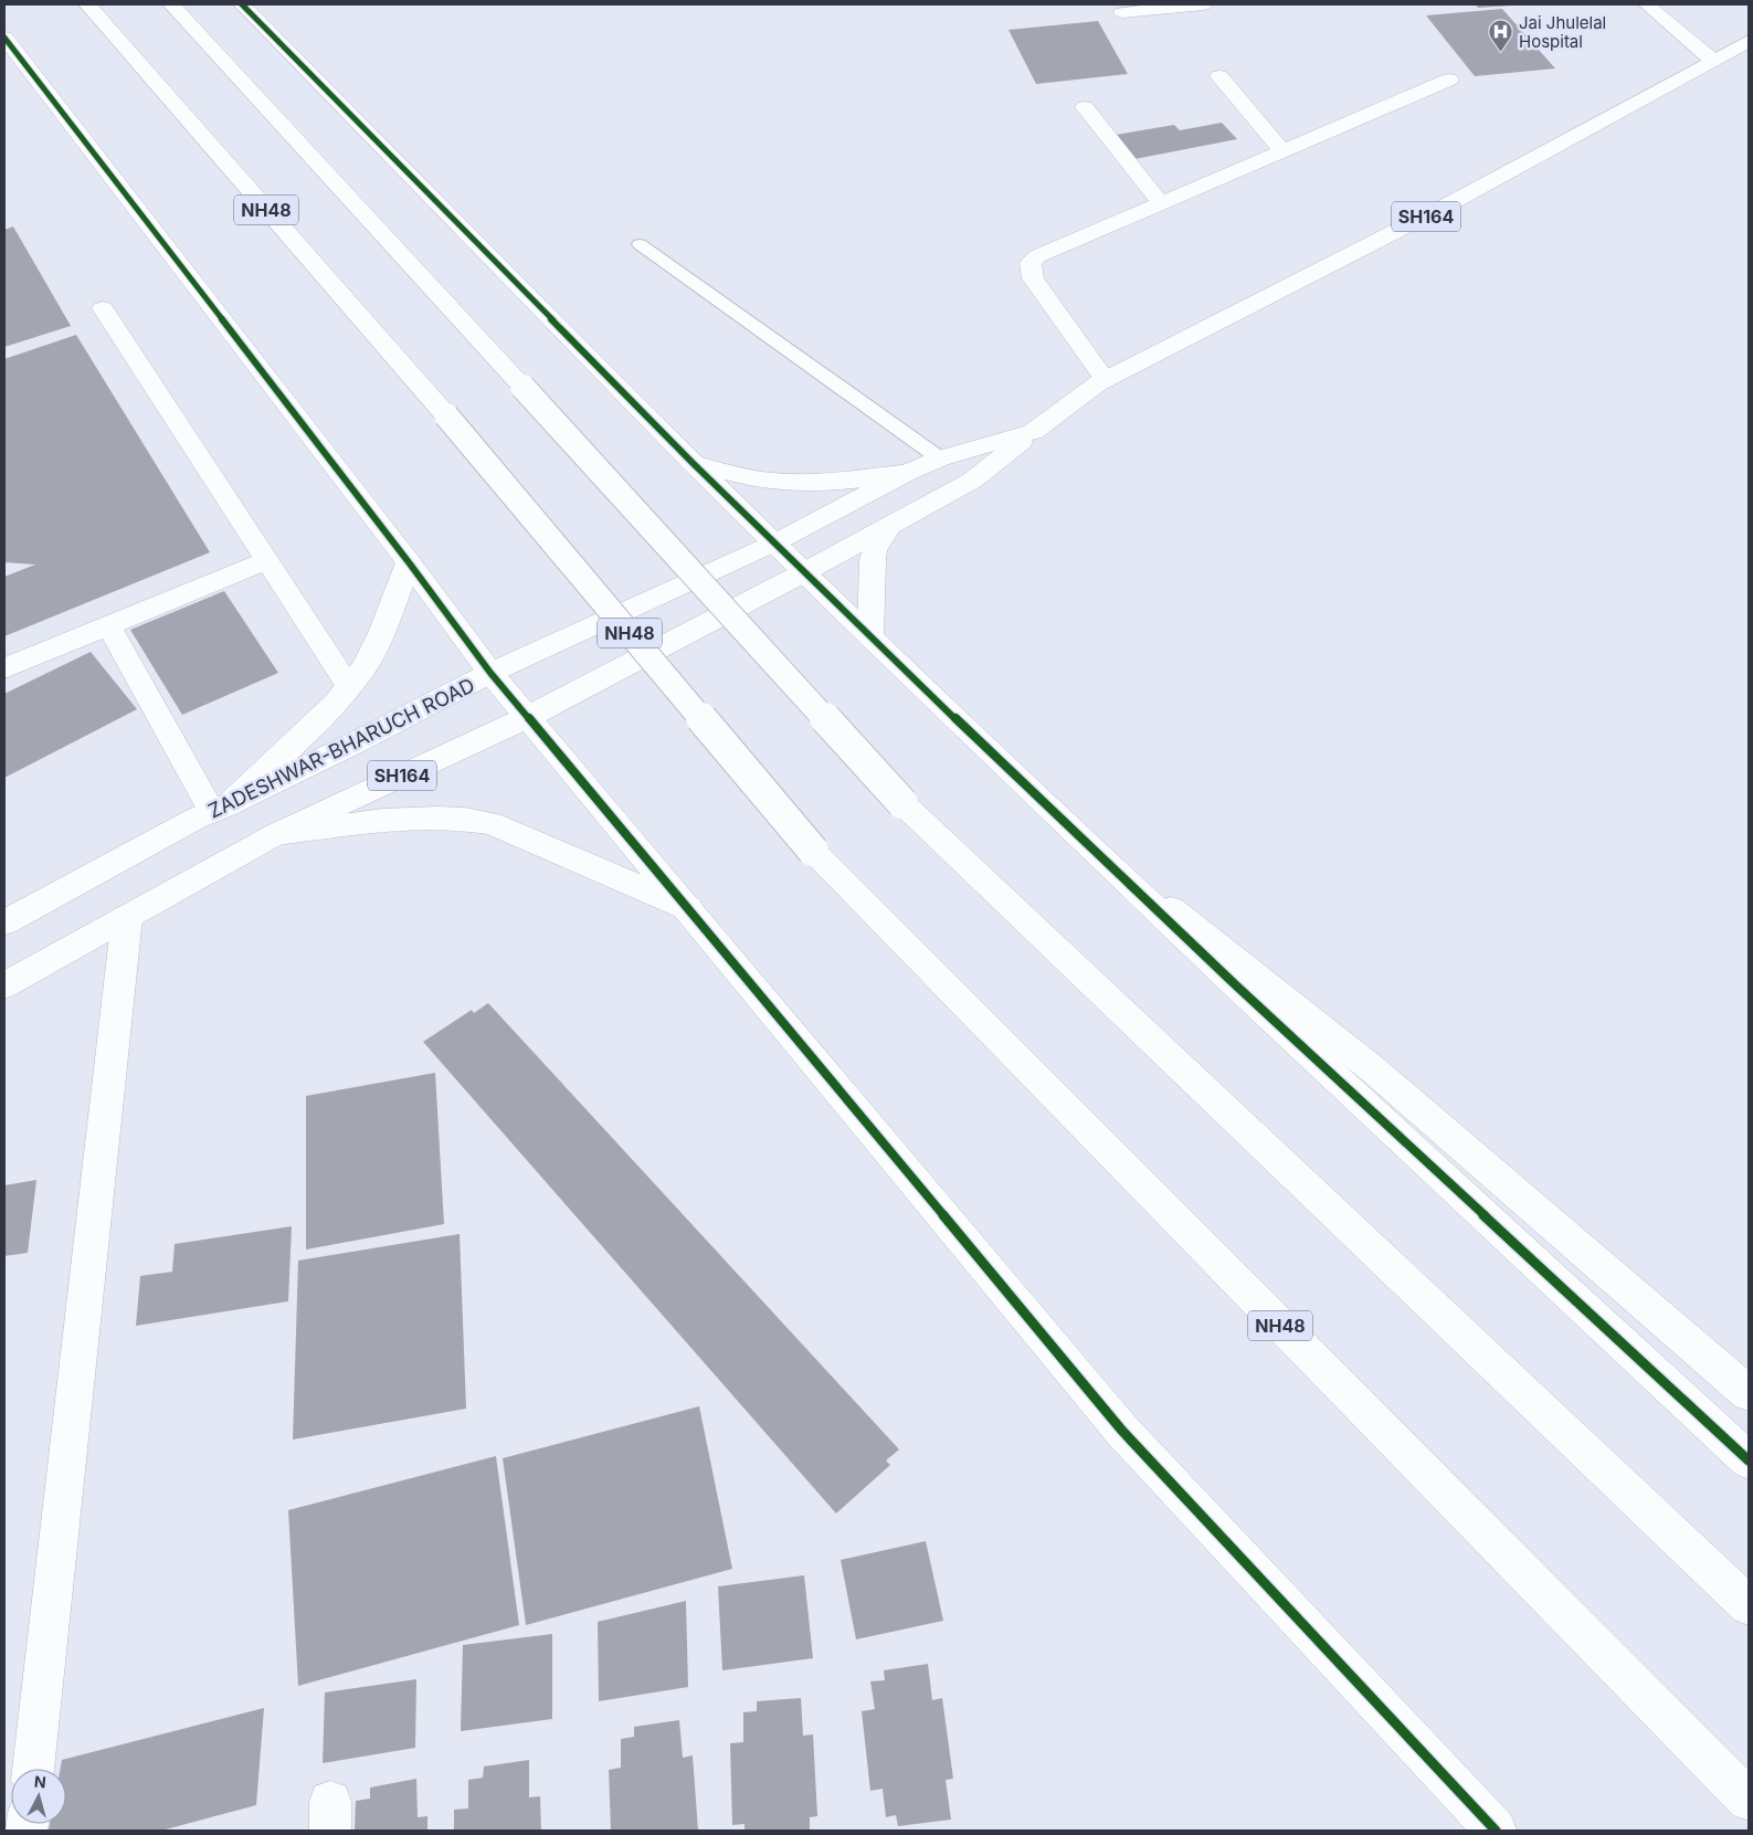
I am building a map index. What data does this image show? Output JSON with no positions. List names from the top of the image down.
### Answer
{
  "streets": {
    "main road": ["NH48", "SH164", "ZADESHWAR-BHARUCH ROAD"]
  },
  "crossings": [
    ["SH164", "ZADESHWAR-BHARUCH ROAD"]
  ],
  "places": {
    "hospital": ["Jai Jhulelal Hospital"]
  },
  "north": "top"
}
